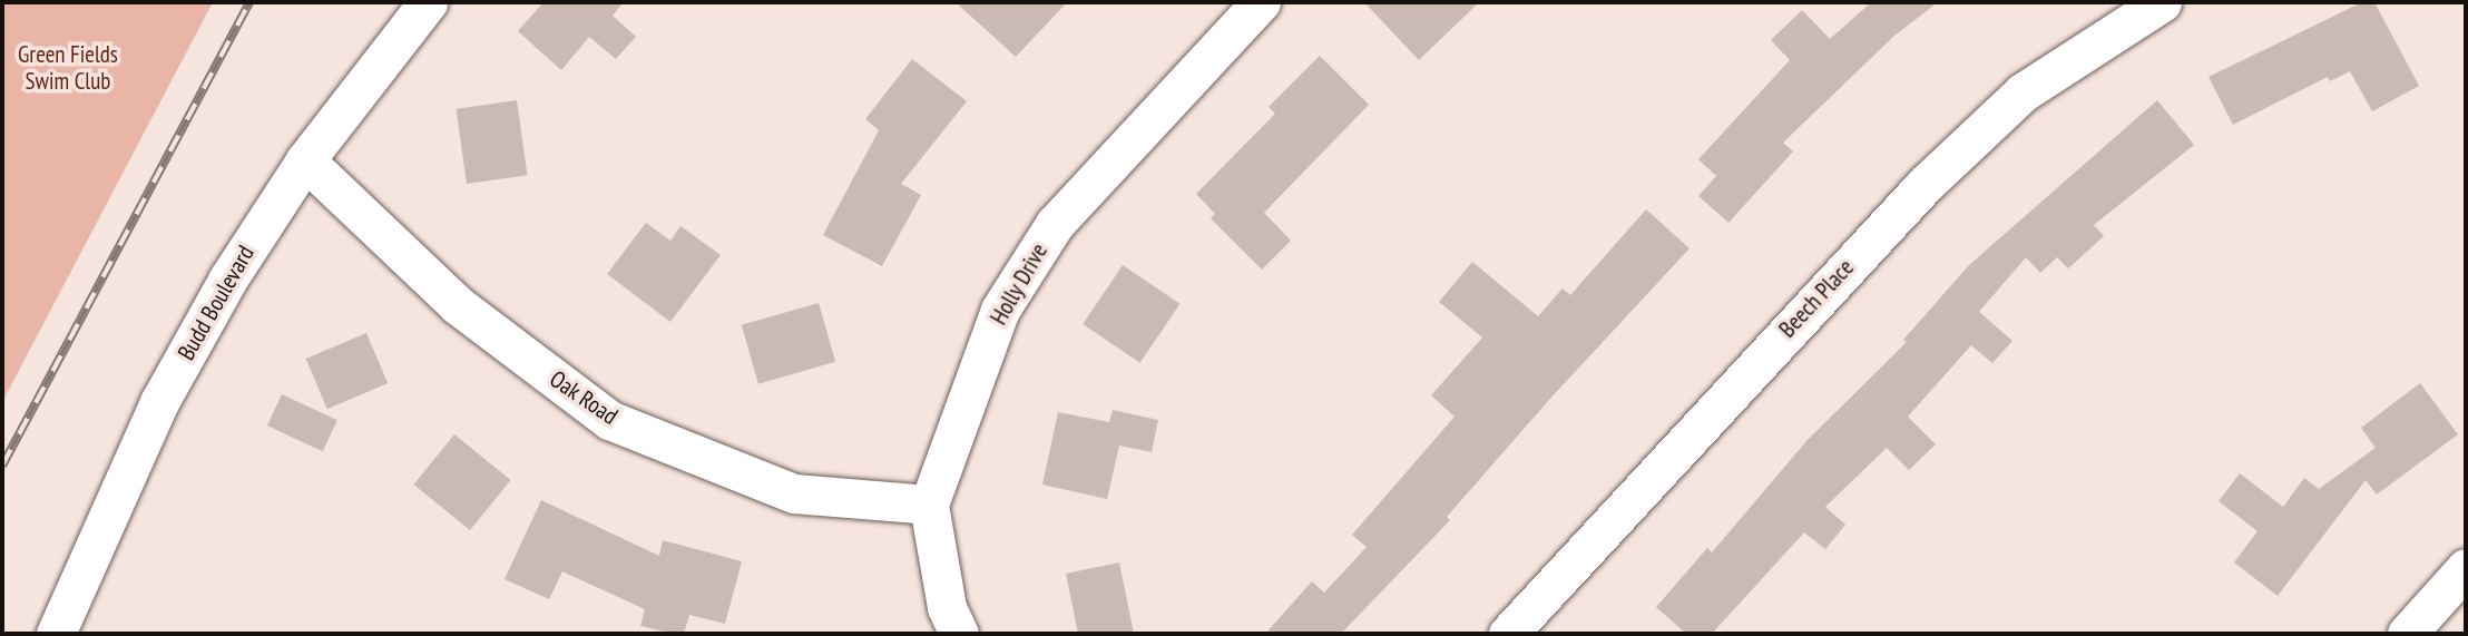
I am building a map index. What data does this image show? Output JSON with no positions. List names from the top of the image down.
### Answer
{
  "streets": {
    "street": [
      "Holly Drive",
      "Beech Place",
      "Budd Boulevard",
      "Oak Road"
    ]
  },
  "crossings": [
    ["Holly Drive", "Oak Road"],
    ["Budd Boulevard", "Oak Road"]
  ],
  "parks": ["Green Fields Swim Club"]
}
